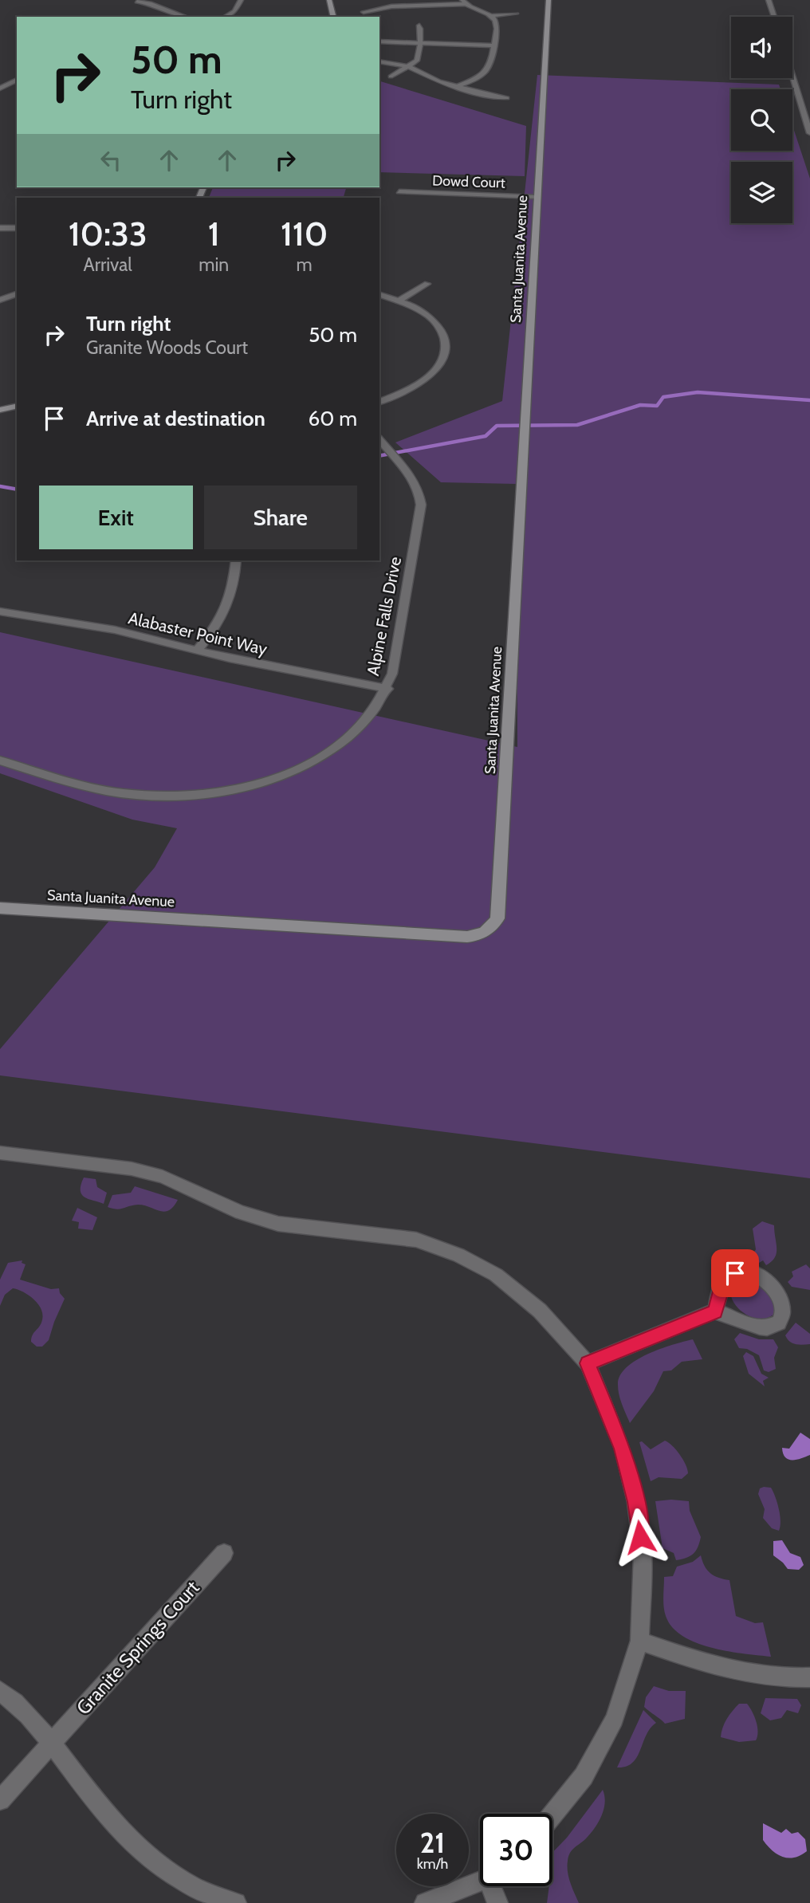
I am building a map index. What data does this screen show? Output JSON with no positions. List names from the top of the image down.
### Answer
{
  "streets": {
    "street": [
      "Dowd Court",
      "Santa Juanita Avenue",
      "Alpine Falls Drive",
      "Alabaster Point Way",
      "Granite Springs Court"
    ]
  },
  "crossings": [
    ["Dowd Court", "Santa Juanita Avenue"],
    ["Alpine Falls Drive", "Alabaster Point Way"]
  ],
  "page": {
    "turn": ["50 m", "Turn right"],
    "eta": [
      "10:33",
      "Arrival",
      "1",
      "min",
      "110",
      "m"
    ],
    "list": [
      {
        "name": "Turn right",
        "note": "Granite Woods Court",
        "value": "50 m"
      },
      {
        "name": "Arrive at destination",
        "value": "60 m"
      }
    ],
    "buttons": ["Exit", "Share"],
    "speed": "21 km/h",
    "limit": "30"
  }
}
